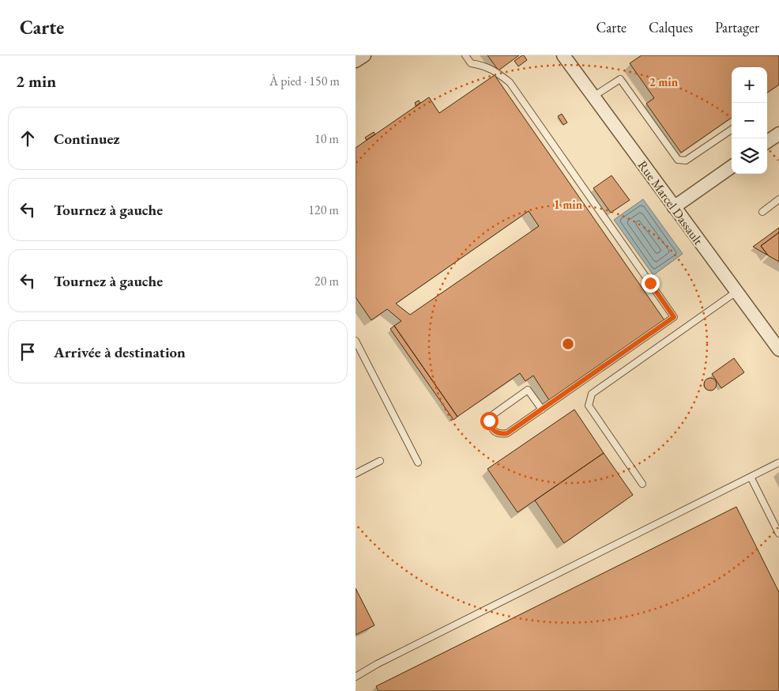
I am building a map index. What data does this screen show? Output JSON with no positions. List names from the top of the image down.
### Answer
{
  "streets": {
    "street": ["Rue Marcel Dassault"]
  },
  "page": {
    "header": "Carte",
    "nav": ["Carte", "Calques", "Partager"],
    "heading": ["2 min", "À pied · 150 m"],
    "map_buttons": ["+", "−"],
    "list": [
      ["Continuez", "10 m"],
      ["Tournez à gauche", "120 m"],
      ["Tournez à gauche", "20 m"],
      "Arrivée à destination"
    ]
  },
  "rings": ["2 min", "1 min"]
}
